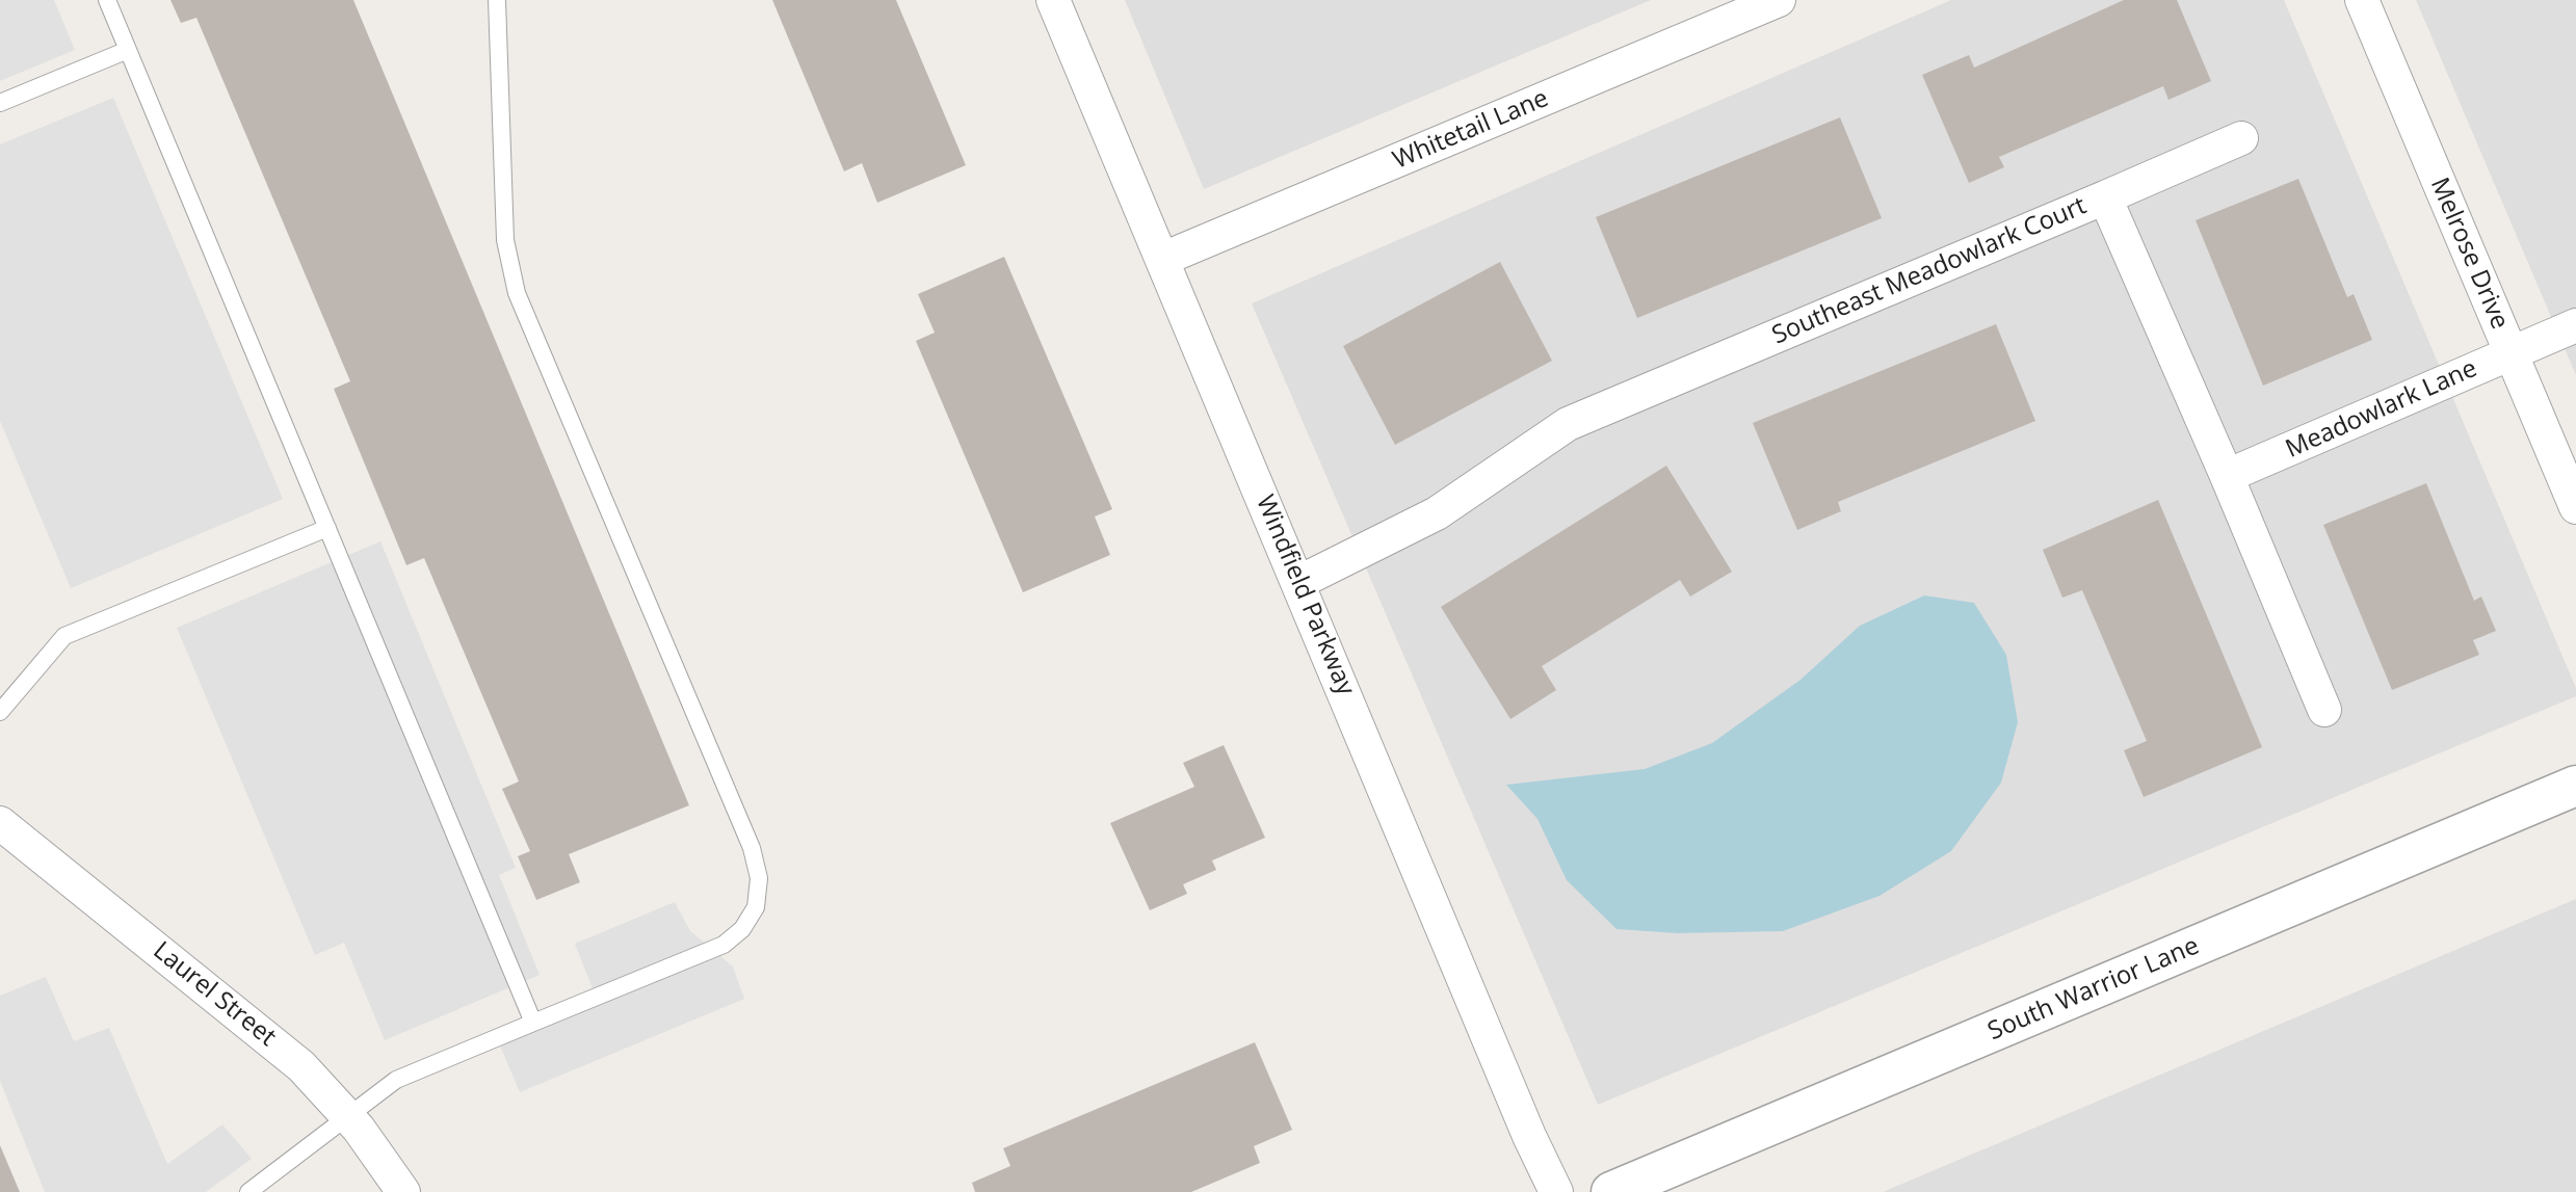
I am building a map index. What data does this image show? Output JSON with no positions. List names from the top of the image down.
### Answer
{
  "streets": {
    "street": [
      "Whitetail Lane",
      "Melrose Drive",
      "Southeast Meadowlark Court",
      "Meadowlark Lane",
      "Windfield Parkway",
      "South Warrior Lane",
      "Laurel Street"
    ]
  },
  "crossings": [
    ["Whitetail Lane", "Windfield Parkway"],
    ["Melrose Drive", "Meadowlark Lane"],
    ["Southeast Meadowlark Court", "Meadowlark Lane"],
    ["Southeast Meadowlark Court", "Windfield Parkway"]
  ]
}
